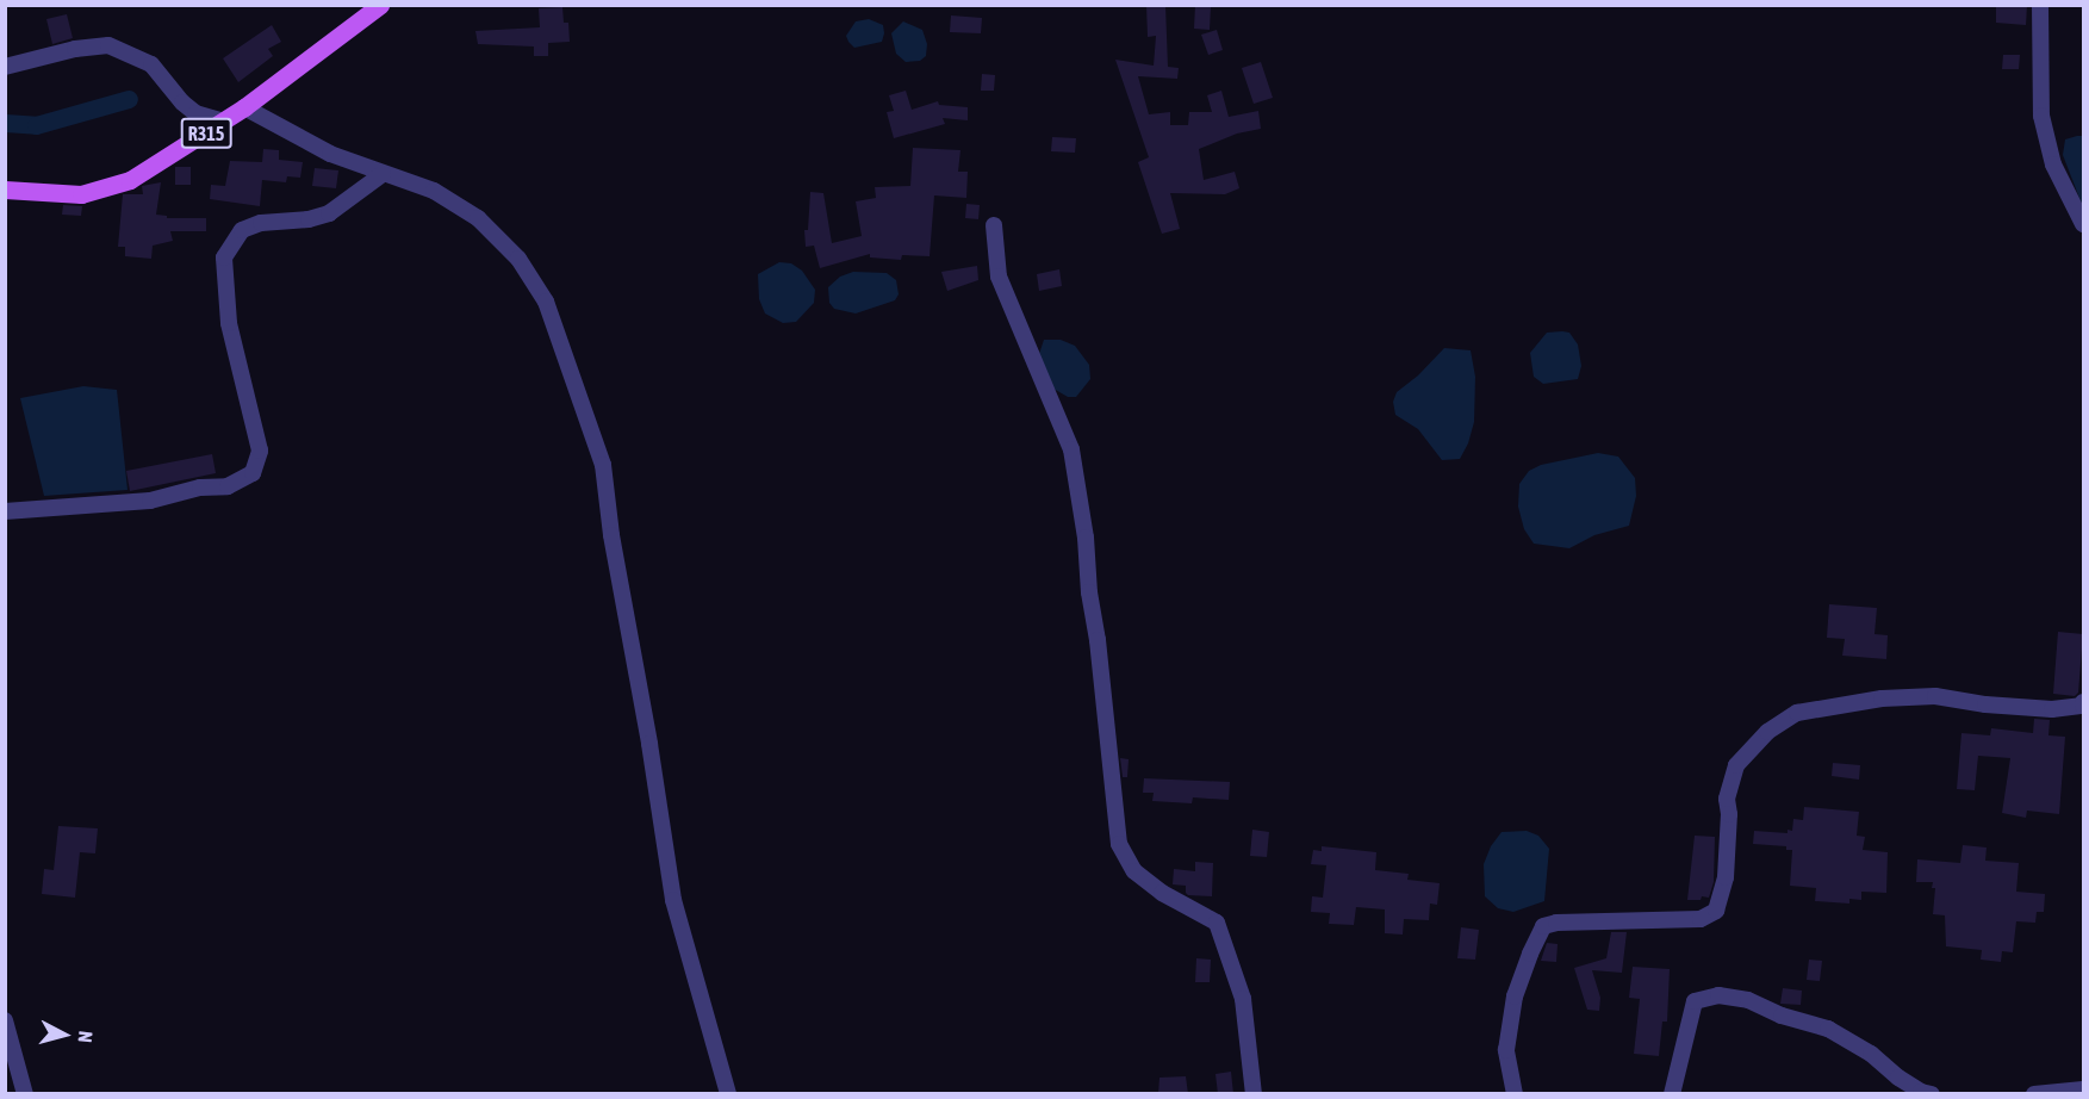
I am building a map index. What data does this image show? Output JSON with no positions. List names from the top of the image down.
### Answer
{
  "streets": {
    "main road": ["R315"]
  },
  "north": "right"
}
